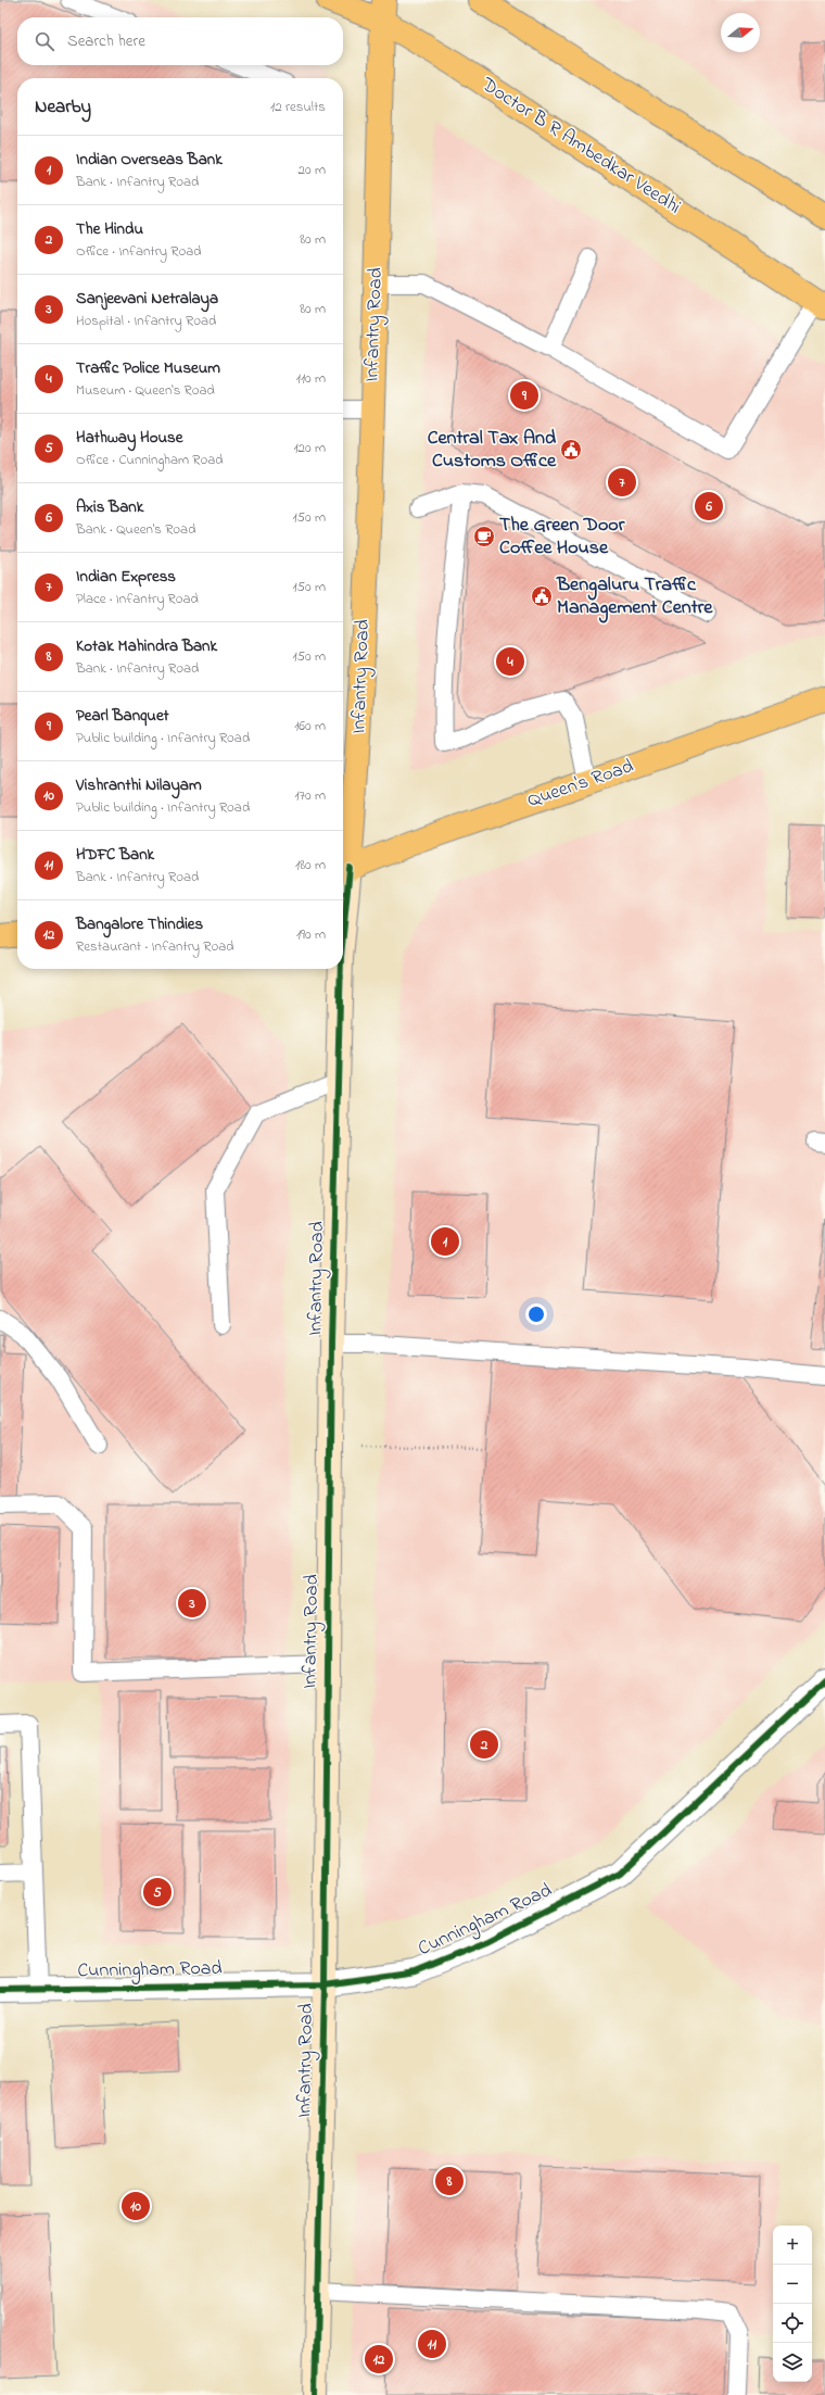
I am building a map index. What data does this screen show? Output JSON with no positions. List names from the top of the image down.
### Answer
{
  "streets": {
    "main road": ["Doctor B R Ambedkar Veedhi", "Infantry Road", "Queen's Road"],
    "street": ["Cunningham Road"]
  },
  "crossings": [
    ["Doctor B R Ambedkar Veedhi", "Infantry Road"],
    ["Infantry Road", "Queen's Road"],
    ["Infantry Road", "Cunningham Road"]
  ],
  "places": {
    "public building": ["Central Tax And Customs Office", "Bengaluru Traffic Management Centre"],
    "cafe": ["The Green Door Coffee House"]
  },
  "north": "right",
  "page": {
    "search": "Search here",
    "heading": ["Nearby", "12 results"],
    "list": [
      {
        "mark": "1",
        "name": "Indian Overseas Bank",
        "note": "Bank · Infantry Road",
        "value": "20 m"
      },
      {
        "mark": "2",
        "name": "The Hindu",
        "note": "Office · Infantry Road",
        "value": "80 m"
      },
      {
        "mark": "3",
        "name": "Sanjeevani Netralaya",
        "note": "Hospital · Infantry Road",
        "value": "80 m"
      },
      {
        "mark": "4",
        "name": "Traffic Police Museum",
        "note": "Museum · Queen's Road",
        "value": "110 m"
      },
      {
        "mark": "5",
        "name": "Hathway House",
        "note": "Office · Cunningham Road",
        "value": "120 m"
      },
      {
        "mark": "6",
        "name": "Axis Bank",
        "note": "Bank · Queen's Road",
        "value": "150 m"
      },
      {
        "mark": "7",
        "name": "Indian Express",
        "note": "Place · Infantry Road",
        "value": "150 m"
      },
      {
        "mark": "8",
        "name": "Kotak Mahindra Bank",
        "note": "Bank · Infantry Road",
        "value": "150 m"
      },
      {
        "mark": "9",
        "name": "Pearl Banquet",
        "note": "Public building · Infantry Road",
        "value": "160 m"
      },
      {
        "mark": "10",
        "name": "Vishranthi Nilayam",
        "note": "Public building · Infantry Road",
        "value": "170 m"
      },
      {
        "mark": "11",
        "name": "HDFC Bank",
        "note": "Bank · Infantry Road",
        "value": "180 m"
      },
      {
        "mark": "12",
        "name": "Bangalore Thindies",
        "note": "Restaurant · Infantry Road",
        "value": "190 m"
      }
    ],
    "pins": [
      "9",
      "7",
      "6",
      "4",
      "1",
      "3",
      "2",
      "5",
      "8",
      "10",
      "11",
      "12"
    ],
    "map_buttons": ["+", "−"]
  }
}
